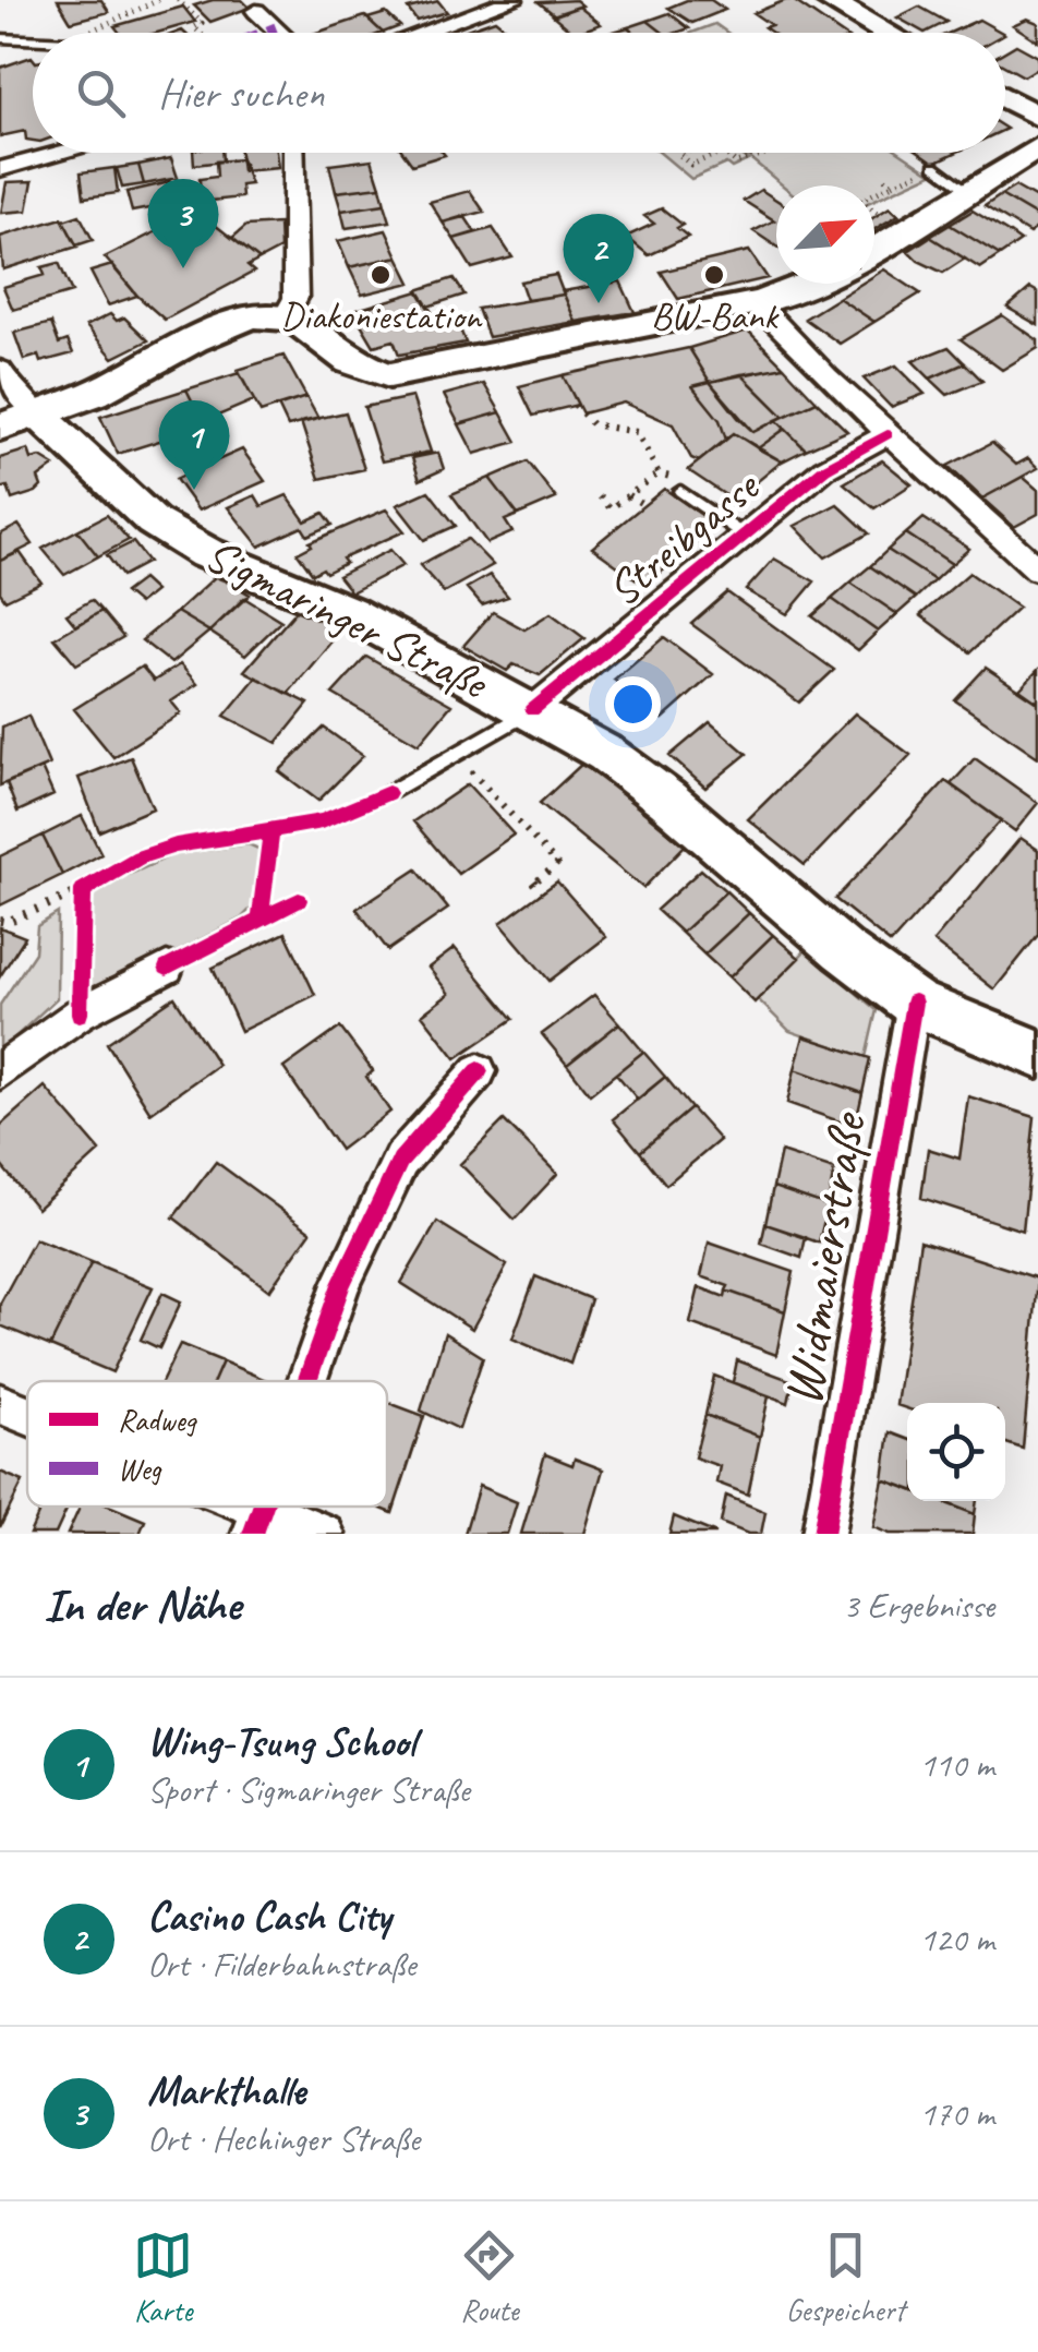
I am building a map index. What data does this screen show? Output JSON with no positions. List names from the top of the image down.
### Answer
{
  "streets": {
    "main road": ["Sigmaringer Straße"],
    "street": ["Streibgasse", "Widmaierstraße"]
  },
  "crossings": [
    ["Streibgasse", "Sigmaringer Straße"],
    ["Sigmaringer Straße", "Widmaierstraße"]
  ],
  "places": ["Diakoniestation", "BW-Bank"],
  "legend": ["Radweg", "Weg"],
  "north": "top right",
  "page": {
    "search": "Hier suchen",
    "pins": ["3", "2", "1"],
    "heading": ["In der Nähe", "3 Ergebnisse"],
    "list": [
      {
        "mark": "1",
        "name": "Wing-Tsung School",
        "note": "Sport · Sigmaringer Straße",
        "value": "110 m"
      },
      {
        "mark": "2",
        "name": "Casino Cash City",
        "note": "Ort · Filderbahnstraße",
        "value": "120 m"
      },
      {
        "mark": "3",
        "name": "Markthalle",
        "note": "Ort · Hechinger Straße",
        "value": "170 m"
      }
    ],
    "nav": ["Karte", "Route", "Gespeichert"]
  }
}
